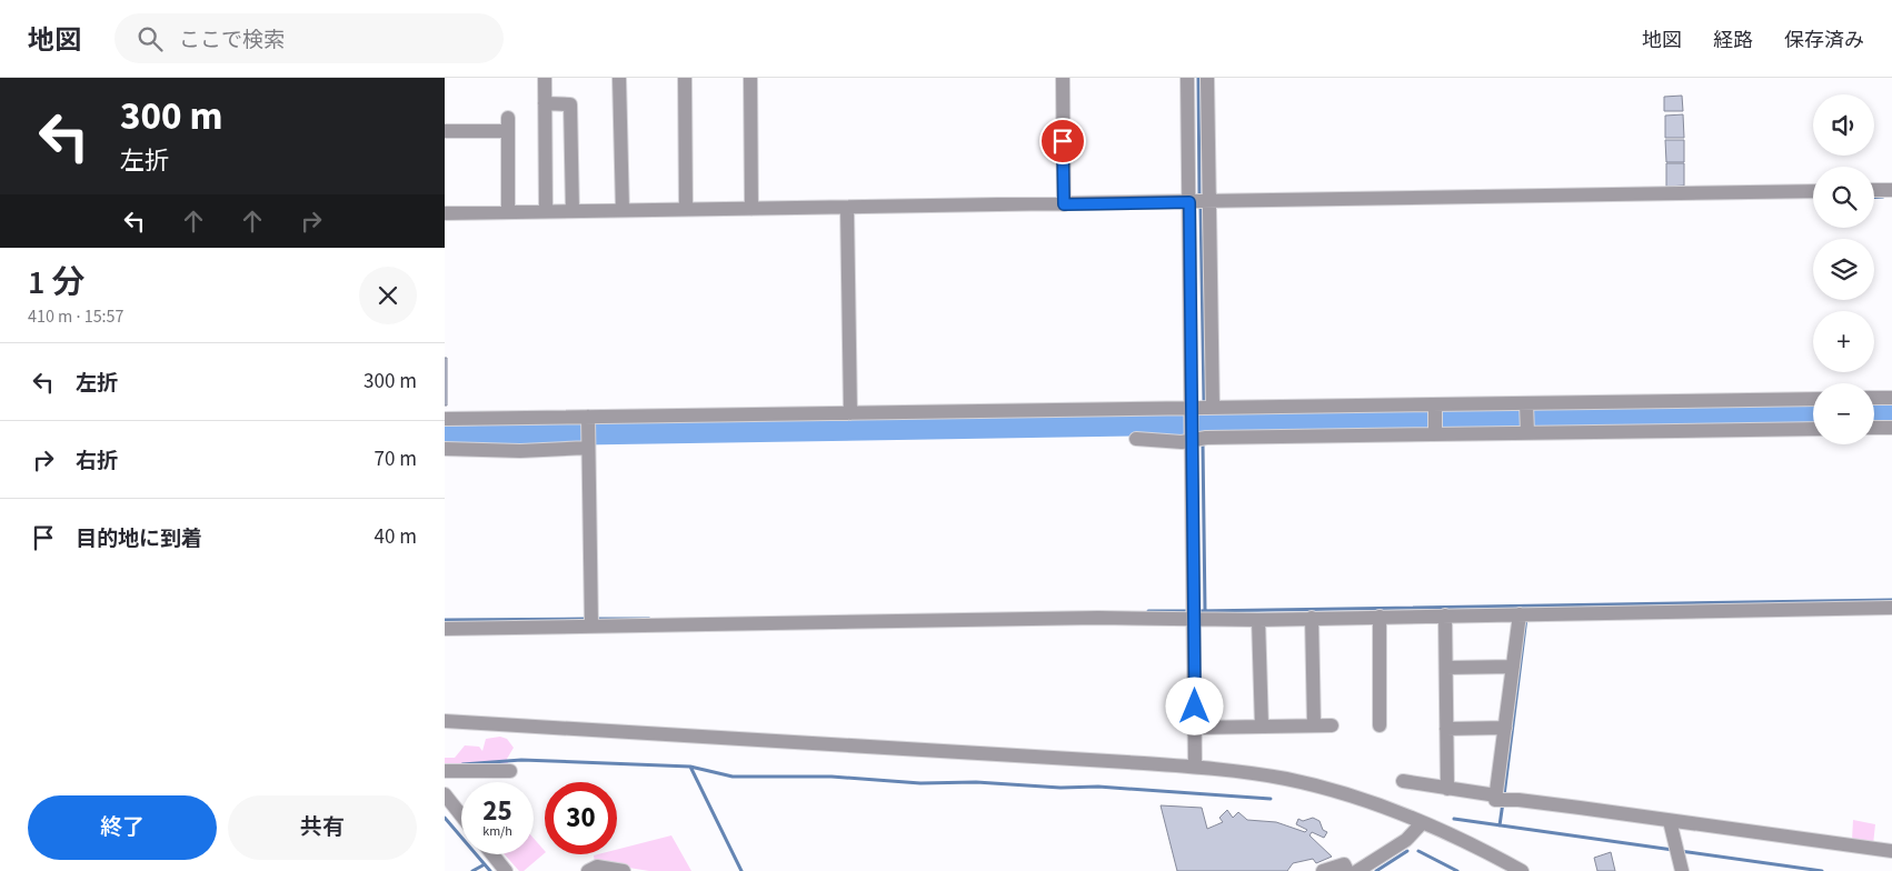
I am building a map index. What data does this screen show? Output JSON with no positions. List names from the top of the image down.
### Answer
{
  "page": {
    "header": "地図",
    "search": "ここで検索",
    "nav": ["地図", "経路", "保存済み"],
    "turn": ["300 m", "左折"],
    "map_buttons": ["+", "−"],
    "heading": ["1 分", "410 m · 15:57"],
    "list": [
      {
        "name": "左折",
        "value": "300 m"
      },
      {
        "name": "右折",
        "value": "70 m"
      },
      {
        "name": "目的地に到着",
        "value": "40 m"
      }
    ],
    "speed": "25 km/h",
    "limit": "30",
    "buttons": ["終了", "共有"]
  }
}
